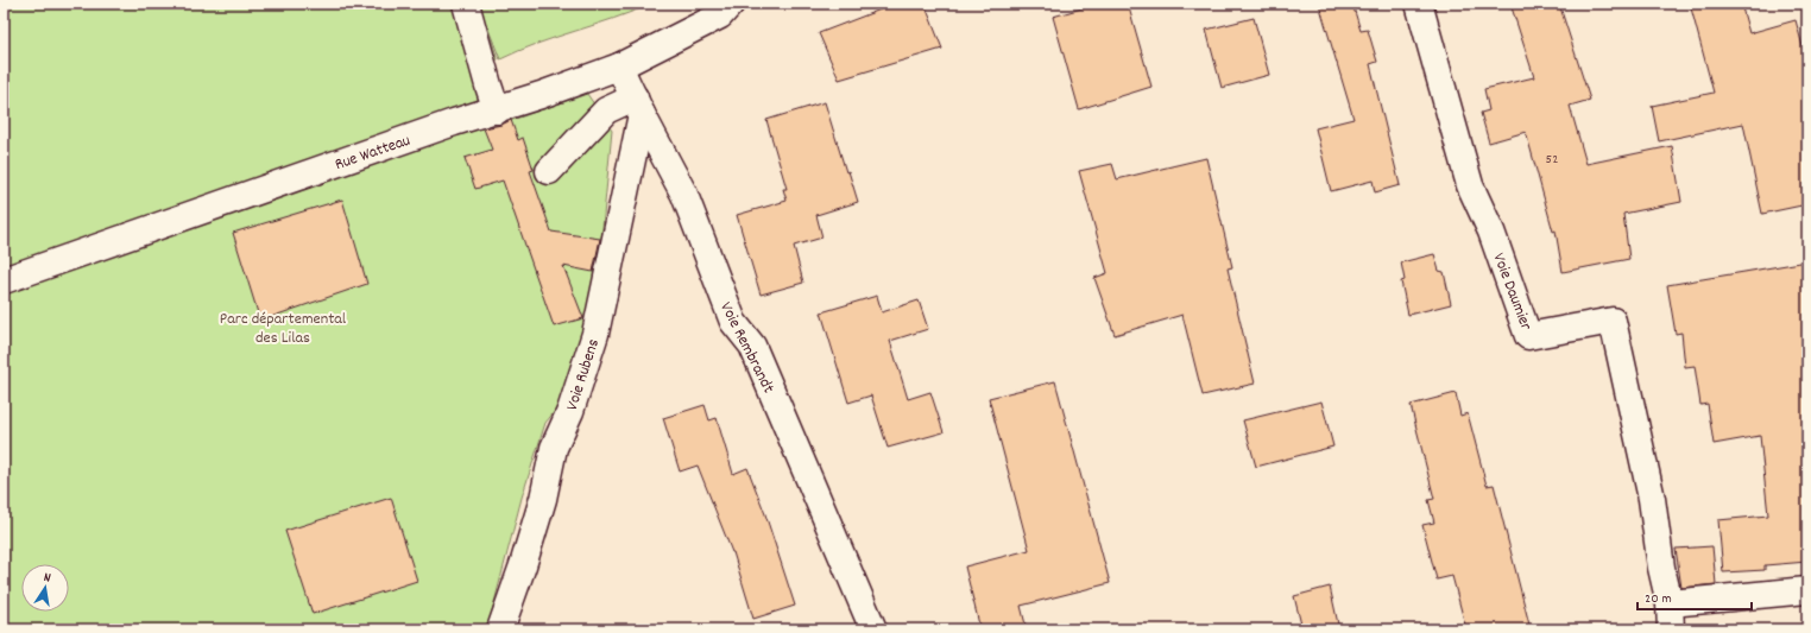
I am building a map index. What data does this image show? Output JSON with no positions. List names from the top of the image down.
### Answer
{
  "streets": {
    "street": [
      "Rue Watteau",
      "Voie Daumier",
      "Voie Rembrandt",
      "Voie Rubens"
    ]
  },
  "crossings": [
    ["Rue Watteau", "Voie Rembrandt"],
    ["Voie Rembrandt", "Voie Rubens"]
  ],
  "parks": ["Parc départemental des Lilas"],
  "house_numbers": ["52"],
  "scale_bar": "20 m",
  "north": "top"
}
